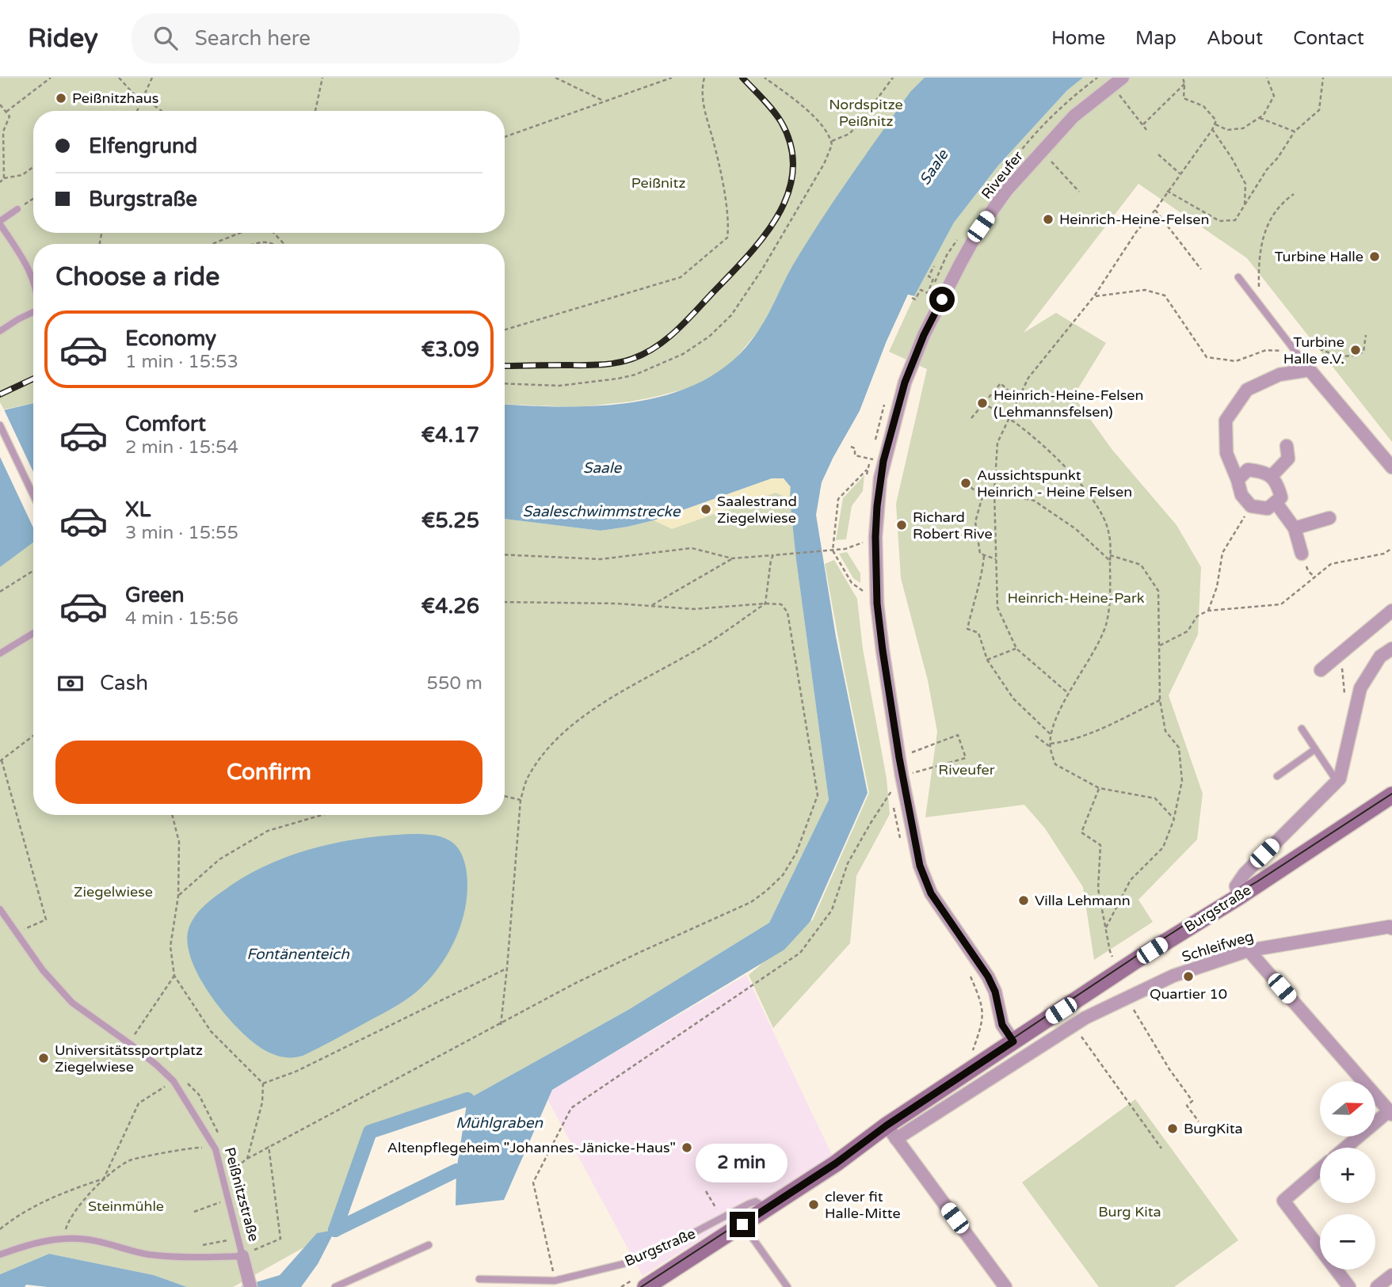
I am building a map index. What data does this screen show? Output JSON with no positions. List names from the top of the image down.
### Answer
{
  "streets": {
    "street": [
      "Riveufer",
      "Burgstraße",
      "Schleifweg",
      "Peißnitzstraße"
    ]
  },
  "crossings": [
    ["Riveufer", "Burgstraße"],
    ["Burgstraße", "Schleifweg"]
  ],
  "water": [
    "Saale",
    "Saaleschwimmstrecke",
    "Fontänenteich",
    "Mühlgraben"
  ],
  "parks": [
    "Nordspitze Peißnitz",
    "Peißnitz",
    "Heinrich-Heine-Park",
    "Riveufer",
    "Ziegelwiese",
    "Steinmühle",
    "Burg Kita"
  ],
  "places": [
    "Peißnitzhaus",
    "Heinrich-Heine-Felsen",
    "Turbine Halle",
    "Turbine Halle e.V.",
    "Heinrich-Heine-Felsen (Lehmannsfelsen)",
    "Aussichtspunkt Heinrich - Heine Felsen",
    "Saalestrand Ziegelwiese",
    "Richard Robert Rive",
    "Villa Lehmann",
    "Quartier 10",
    "Universitätssportplatz Ziegelwiese",
    "BurgKita",
    "Altenpflegeheim \"Johannes-Jänicke-Haus\"",
    "clever fit Halle-Mitte"
  ],
  "north": "right",
  "page": {
    "header": "Ridey",
    "search": "Search here",
    "nav": [
      "Home",
      "Map",
      "About",
      "Contact"
    ],
    "banner": ["Elfengrund", "Burgstraße"],
    "heading": "Choose a ride",
    "list": [
      {
        "name": "Economy",
        "note": "1 min · 15:53",
        "value": "€3.09"
      },
      {
        "name": "Comfort",
        "note": "2 min · 15:54",
        "value": "€4.17"
      },
      {
        "name": "XL",
        "note": "3 min · 15:55",
        "value": "€5.25"
      },
      {
        "name": "Green",
        "note": "4 min · 15:56",
        "value": "€4.26"
      }
    ],
    "pay": ["Cash", "550 m"],
    "buttons": "Confirm",
    "map_buttons": ["+", "−"],
    "bubble": "2 min"
  }
}
